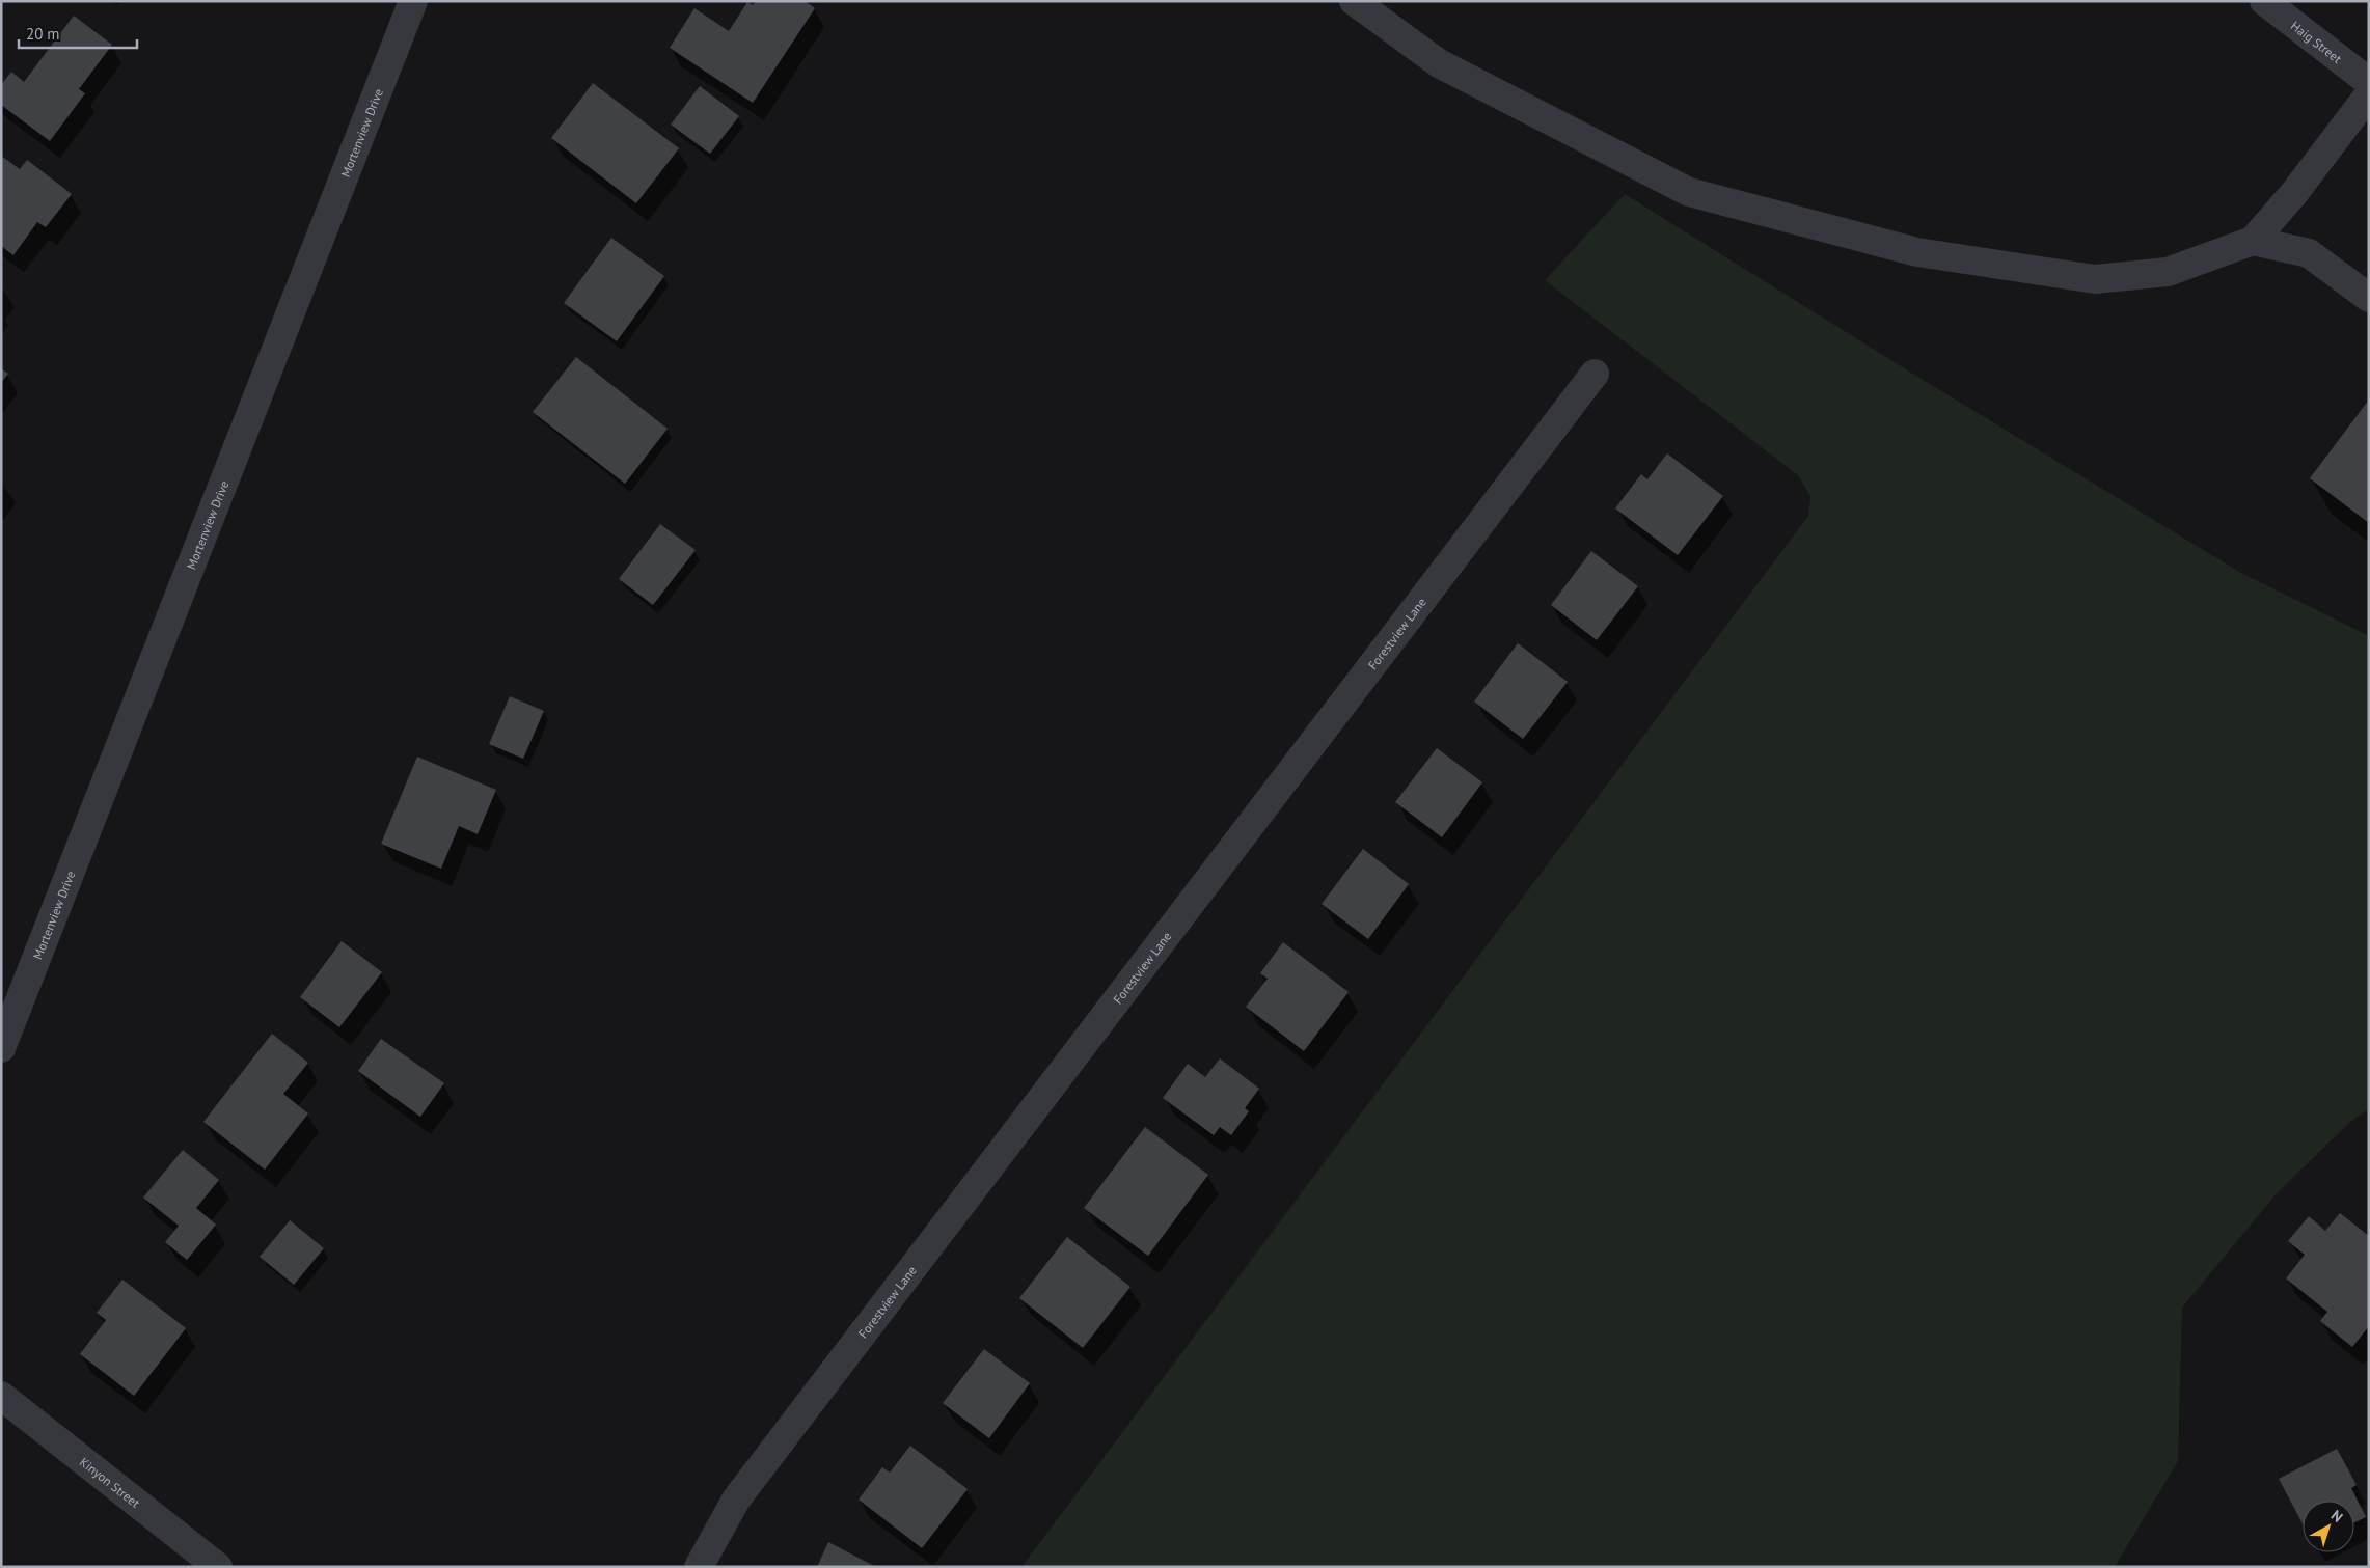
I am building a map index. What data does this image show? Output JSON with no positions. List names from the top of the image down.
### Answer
{
  "streets": {
    "street": [
      "Haig Street",
      "Mortenview Drive",
      "Forestview Lane",
      "Kinyon Street"
    ]
  },
  "scale_bar": "20 m",
  "north": "top right"
}
